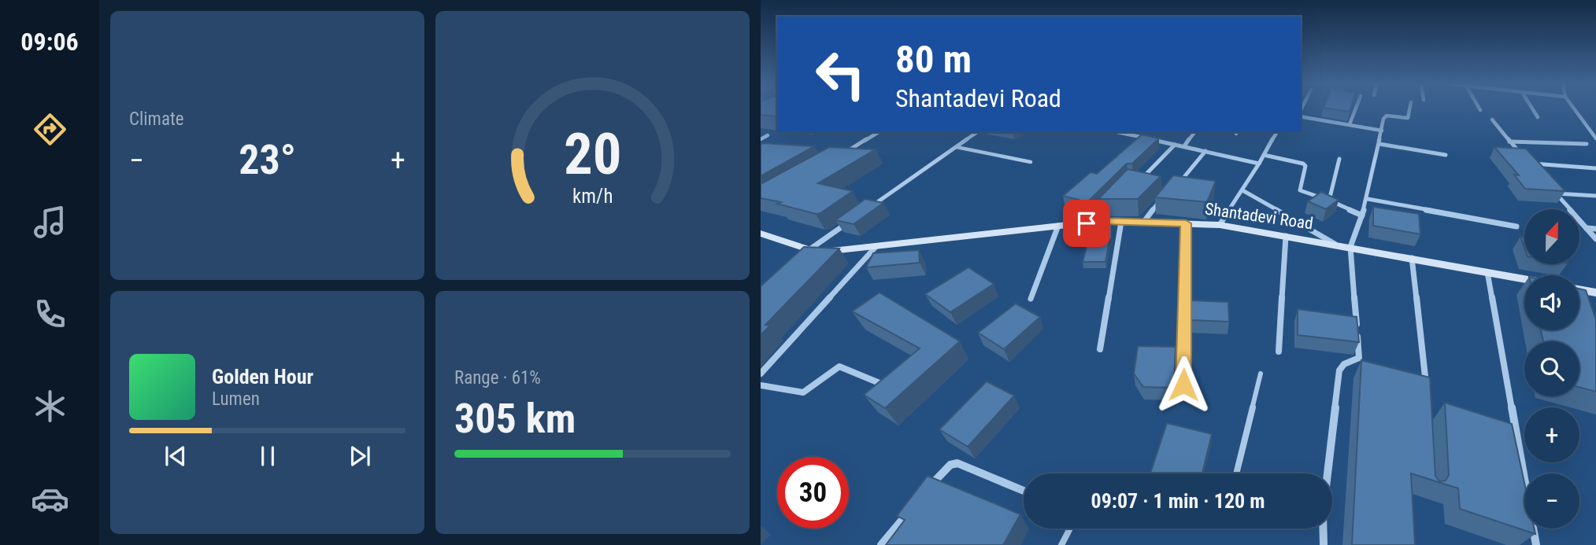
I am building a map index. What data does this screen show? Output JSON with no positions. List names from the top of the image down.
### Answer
{
  "streets": {
    "street": ["Shantadevi Road"]
  },
  "north": "top",
  "page": {
    "tabs": "09:06",
    "tile": [
      "Climate",
      ["Range · 61%", "305 km"]
    ],
    "turn": ["80 m", "Shantadevi Road"],
    "heat": ["−", "23°", "+"],
    "map_buttons": ["+", "−"],
    "song": ["Golden Hour", "Lumen"],
    "limit": "30",
    "trip": "09:07 · 1 min · 120 m",
    "gauge": ["20", "km/h"]
  }
}
